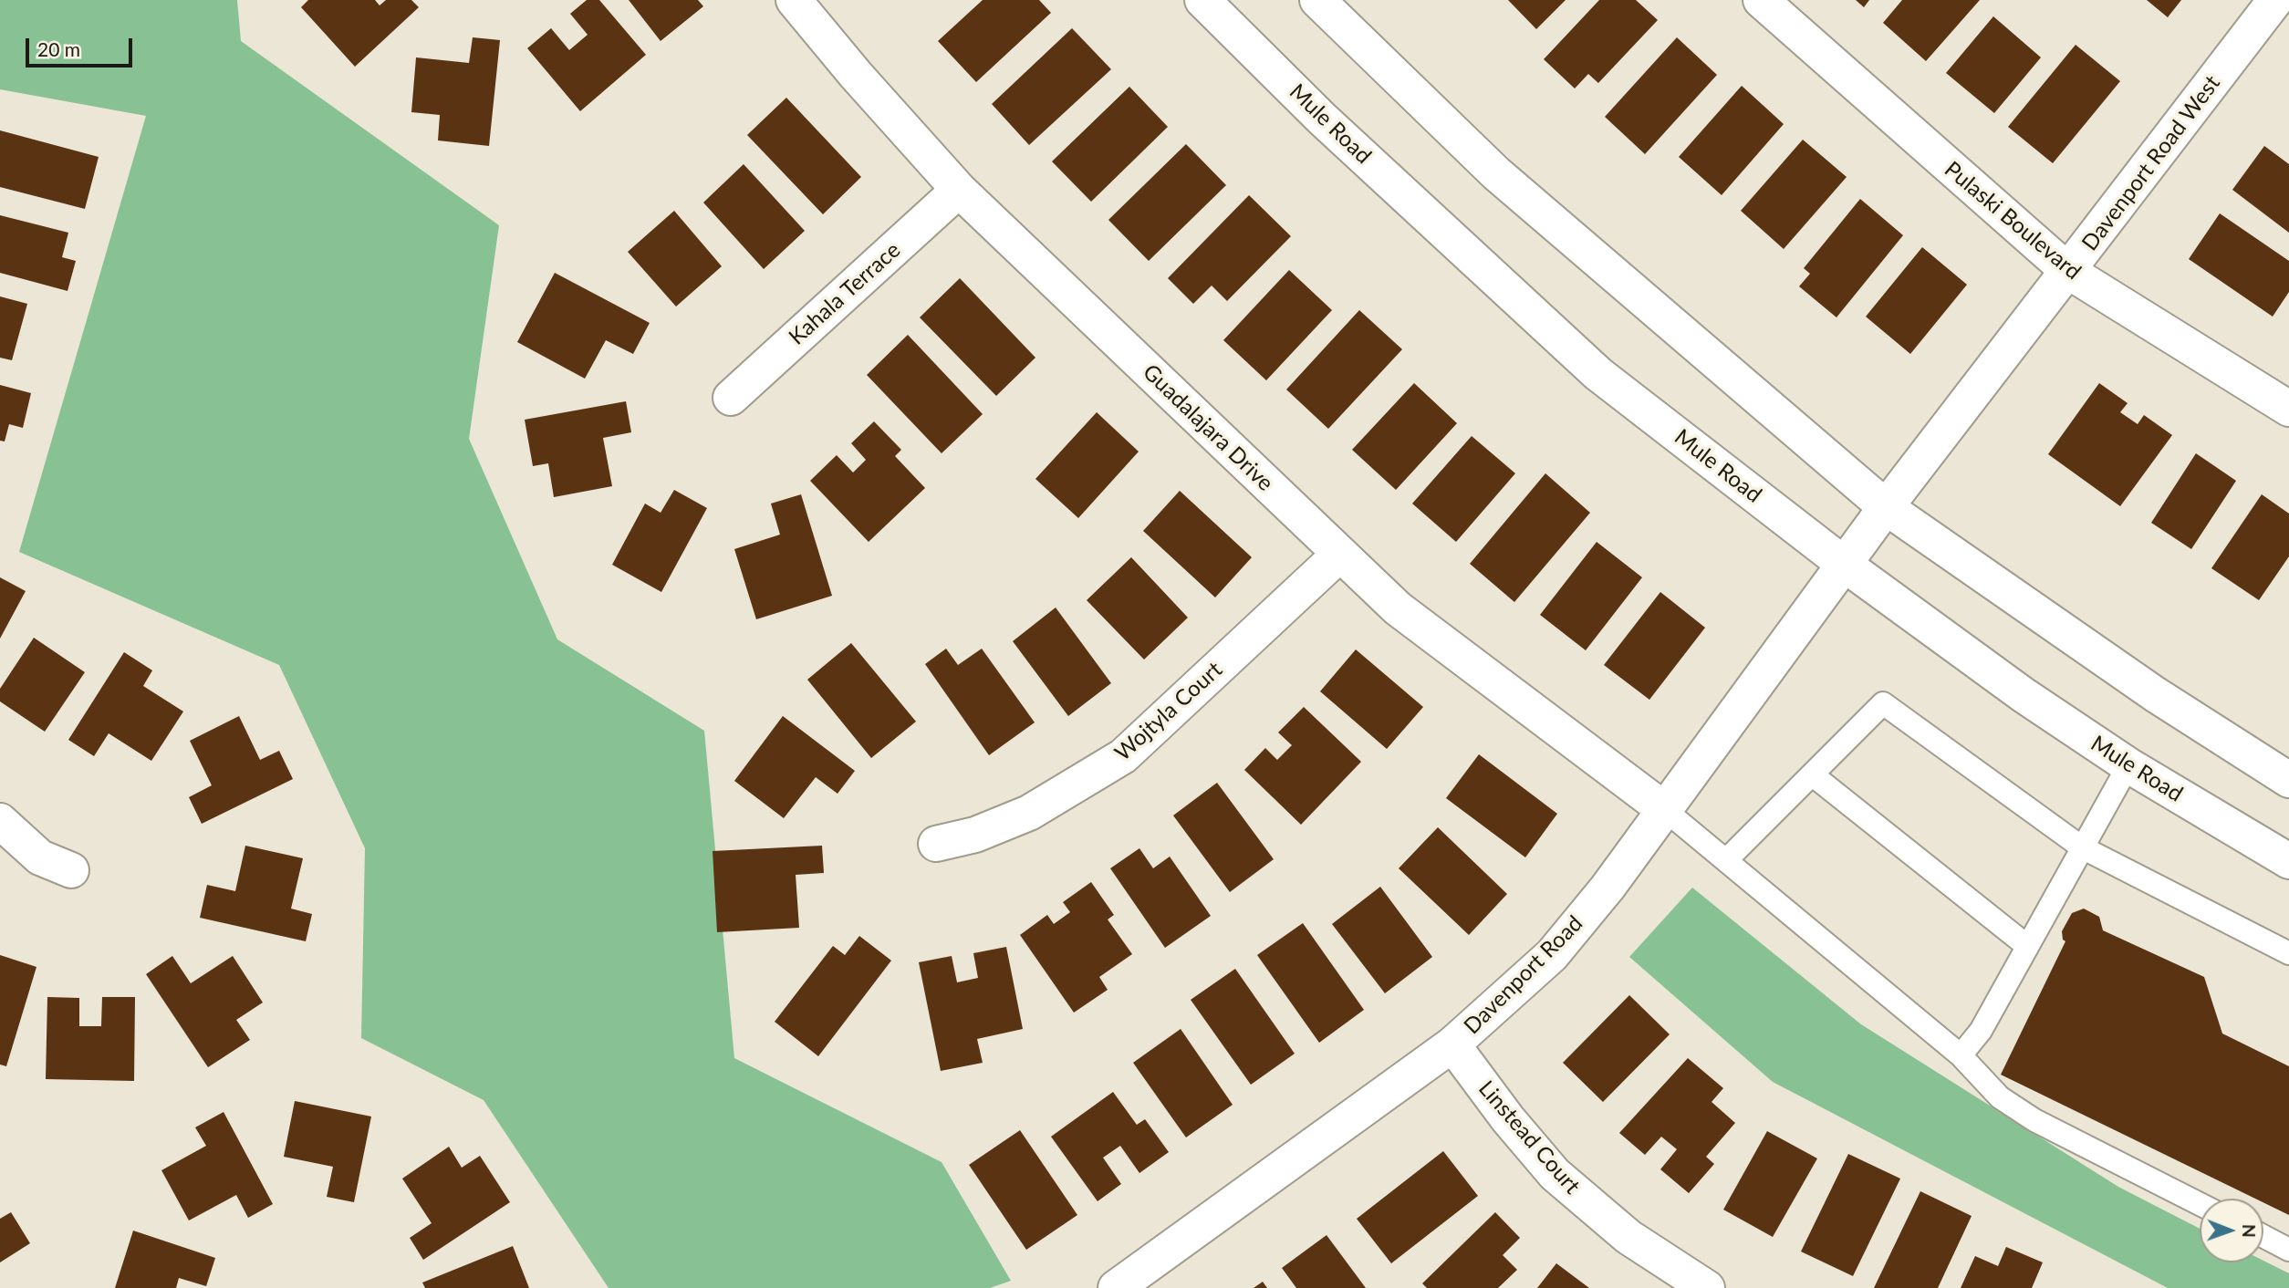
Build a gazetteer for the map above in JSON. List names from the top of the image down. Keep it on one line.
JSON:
{"streets":{"street":["Mule Road","Davenport Road West","Pulaski Boulevard","Kahala Terrace","Guadalajara Drive","Wojtyla Court","Davenport Road","Linstead Court"]},"crossings":[["Mule Road","Davenport Road"],["Davenport Road West","Pulaski Boulevard"],["Davenport Road West","Davenport Road"],["Kahala Terrace","Guadalajara Drive"],["Guadalajara Drive","Wojtyla Court"],["Guadalajara Drive","Davenport Road"],["Davenport Road","Linstead Court"]],"scale_bar":"20 m","north":"right"}
